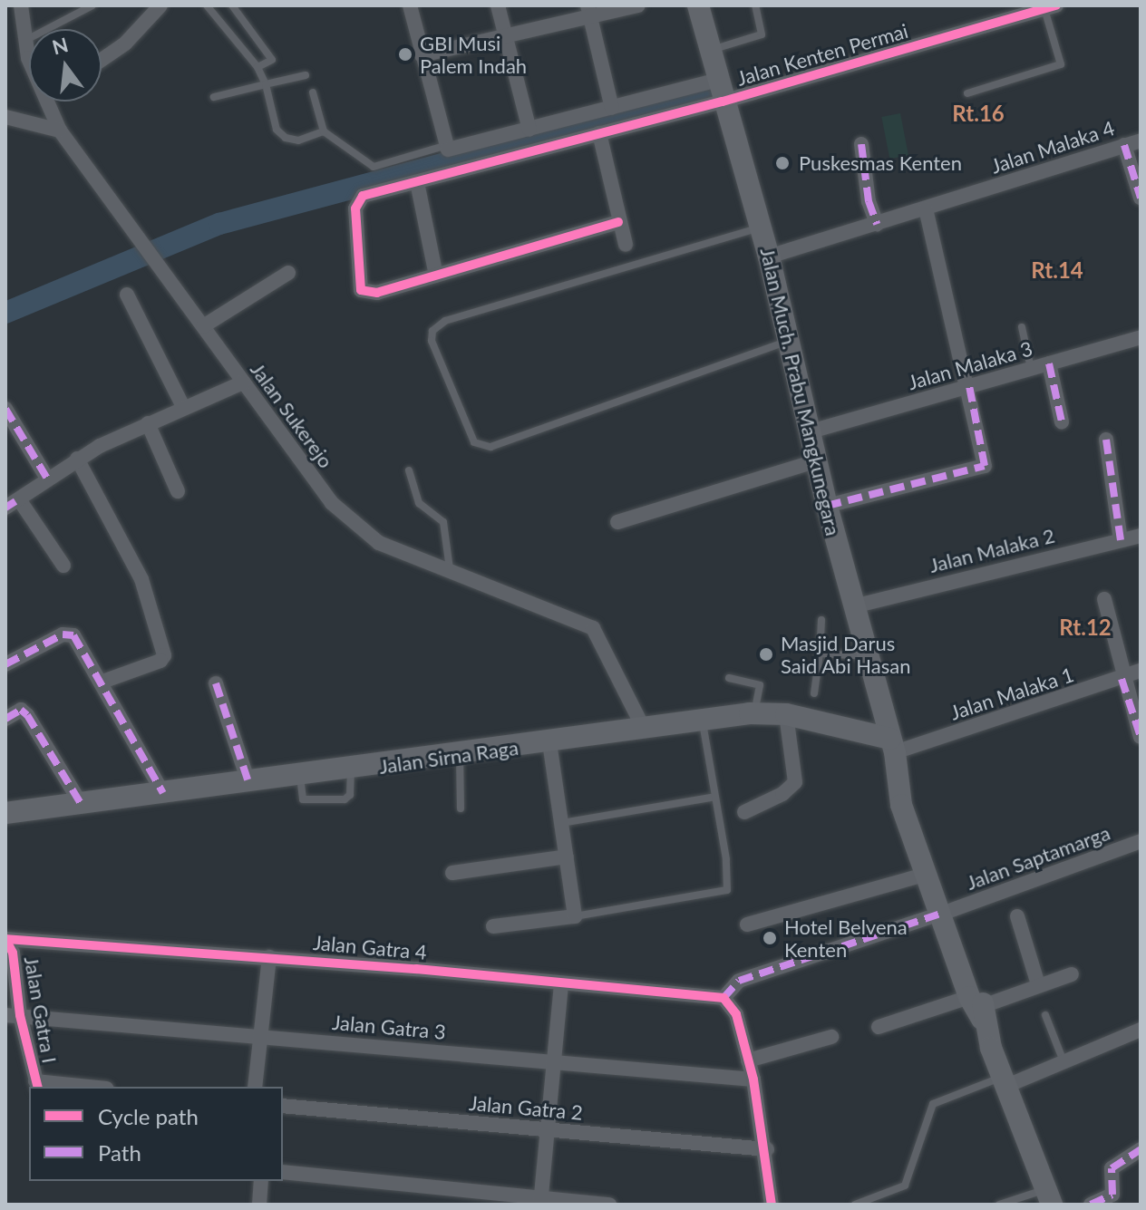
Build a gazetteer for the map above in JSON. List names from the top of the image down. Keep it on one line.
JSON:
{"streets":{"main road":["Jalan Much. Prabu Mangkunegara","Jalan Sirna Raga"],"street":["Jalan Kenten Permai","Jalan Malaka 4","Jalan Malaka 3","Jalan Sukerejo","Jalan Malaka 2","Jalan Malaka 1","Jalan Saptamarga","Jalan Gatra 4","Jalan Gatra I","Jalan Gatra 3","Jalan Gatra 2"]},"crossings":[["Jalan Kenten Permai","Jalan Much. Prabu Mangkunegara"],["Jalan Malaka 4","Jalan Much. Prabu Mangkunegara"],["Jalan Malaka 3","Jalan Much. Prabu Mangkunegara"],["Jalan Much. Prabu Mangkunegara","Jalan Malaka 2"],["Jalan Much. Prabu Mangkunegara","Jalan Malaka 1"],["Jalan Much. Prabu Mangkunegara","Jalan Sirna Raga"],["Jalan Much. Prabu Mangkunegara","Jalan Saptamarga"],["Jalan Sukerejo","Jalan Sirna Raga"],["Jalan Malaka 1","Jalan Sirna Raga"],["Jalan Gatra 4","Jalan Gatra I"],["Jalan Gatra I","Jalan Gatra 3"]],"districts":["Rt.16","Rt.14","Rt.12"],"places":["GBI Musi Palem Indah","Puskesmas Kenten","Masjid Darus Said Abi Hasan","Hotel Belvena Kenten"],"legend":["Cycle path","Path"],"north":"top"}
